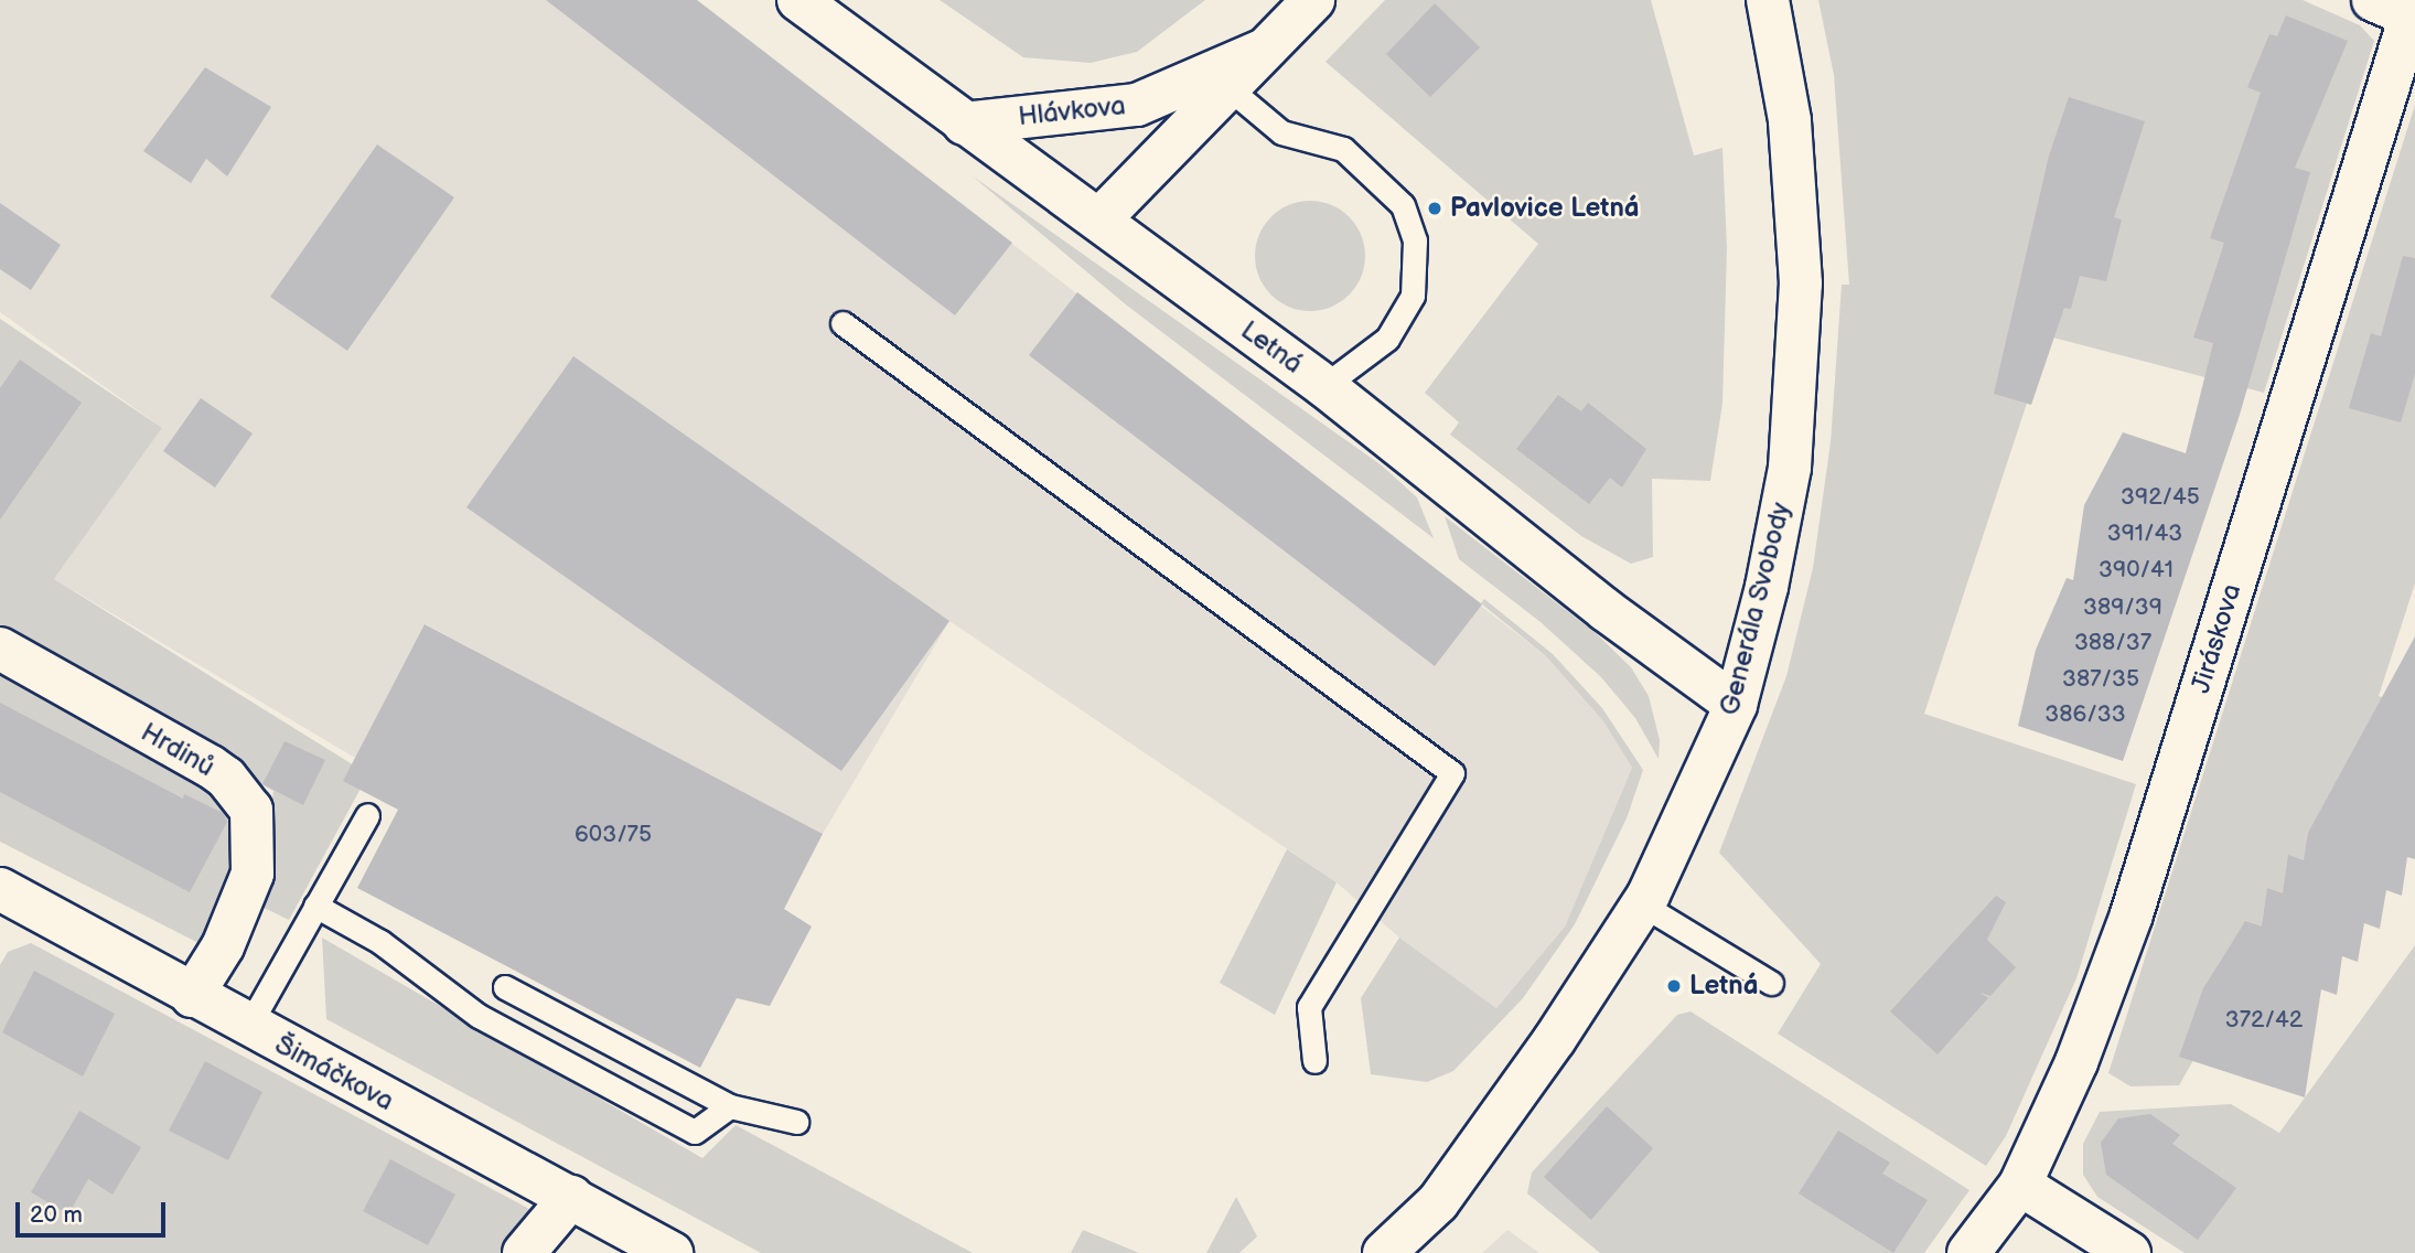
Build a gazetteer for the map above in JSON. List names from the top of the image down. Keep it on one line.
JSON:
{"streets":{"street":["Hlávkova","Letná","Generála Svobody","Jiráskova","Hrdinů","Šimáčkova"]},"crossings":[["Hlávkova","Letná"],["Letná","Generála Svobody"],["Hrdinů","Šimáčkova"]],"places":["Pavlovice Letná","Letná"],"house_numbers":["392/45","391/43","390/41","389/39","388/37","387/35","386/33","603/75","372/42"],"scale_bar":"20 m"}
